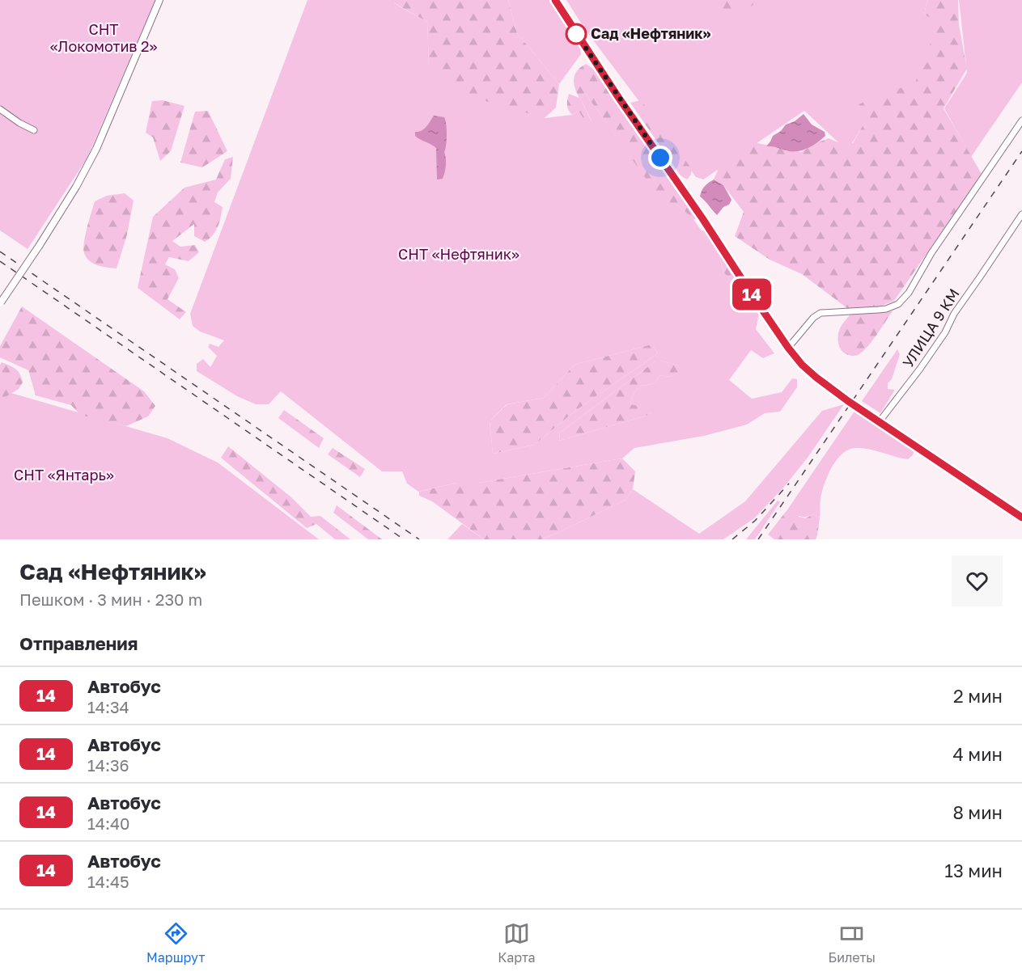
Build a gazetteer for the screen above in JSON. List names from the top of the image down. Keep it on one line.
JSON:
{"streets":{"street":["УЛИЦА 9 КМ"]},"parks":["СНТ «Локомотив 2»","СНТ «Нефтяник»","СНТ «Янтарь»"],"places":["Сад «Нефтяник»"],"lines":["bus line 14"],"page":{"on_map":"14","heading":[["Сад «Нефтяник»","Пешком · 3 мин · 230 m"],"Отправления"],"list":[{"mark":"14","name":"Автобус","note":"14:34","value":"2 мин"},{"mark":"14","name":"Автобус","note":"14:36","value":"4 мин"},{"mark":"14","name":"Автобус","note":"14:40","value":"8 мин"},{"mark":"14","name":"Автобус","note":"14:45","value":"13 мин"}],"tabs":["Маршрут","Карта","Билеты"]}}
